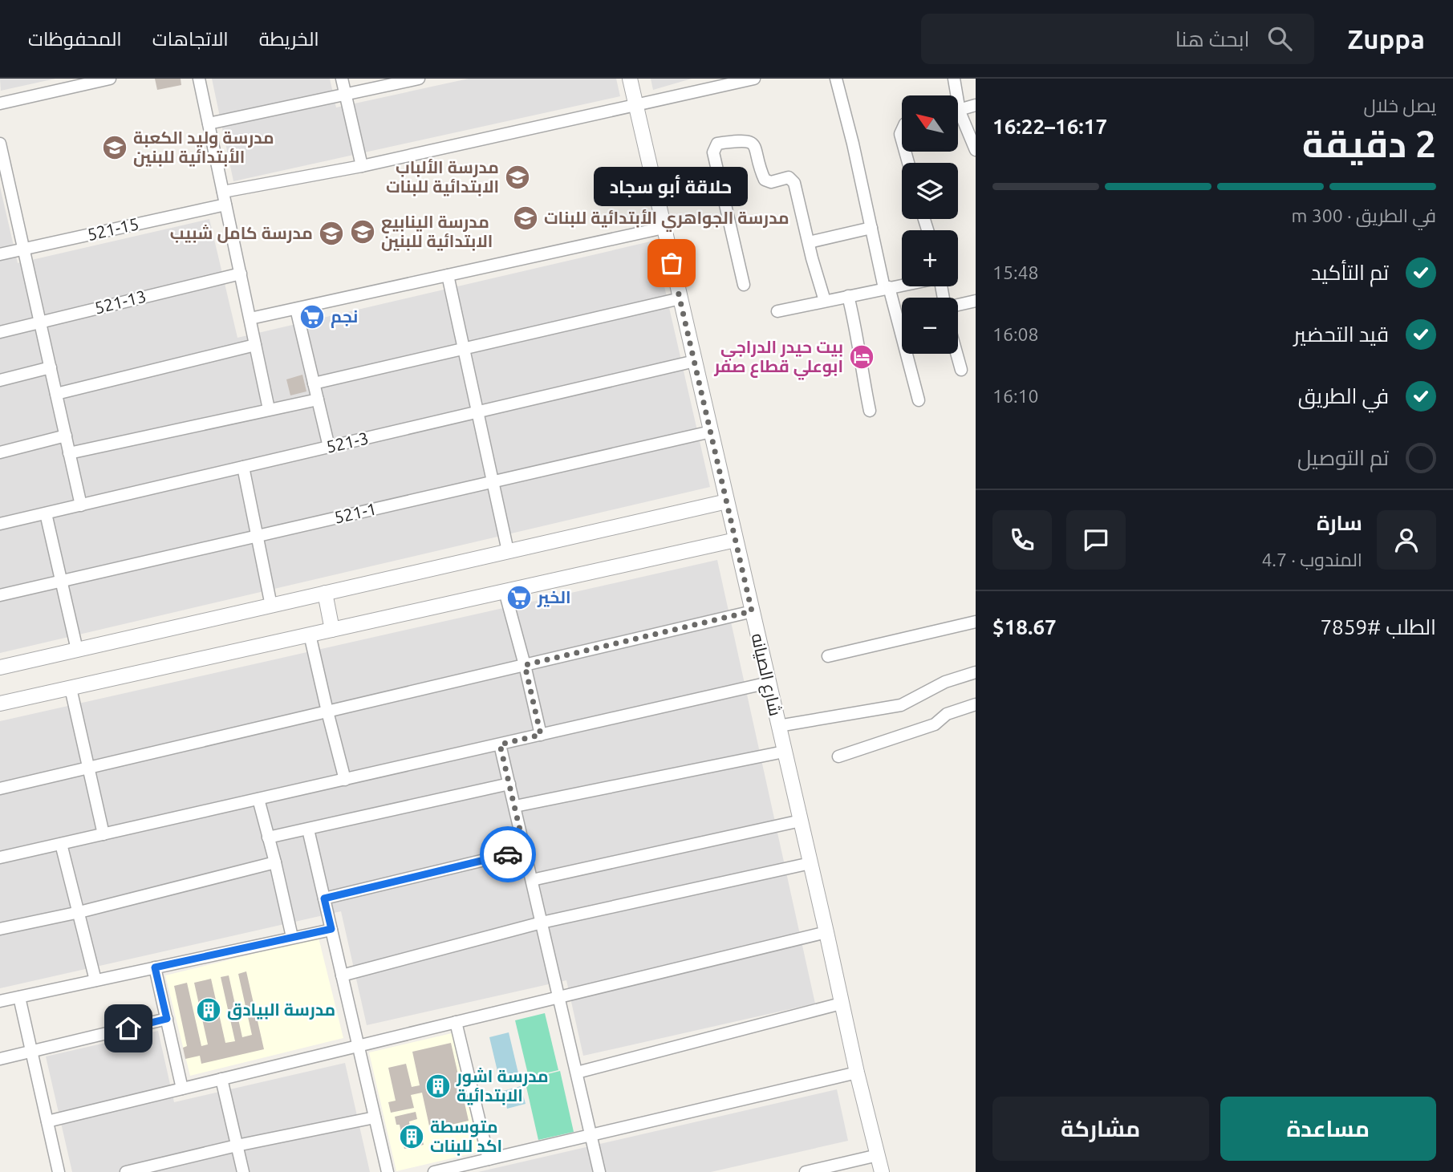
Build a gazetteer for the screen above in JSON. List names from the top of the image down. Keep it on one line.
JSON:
{"streets":{"street":["521-15","521-13","521-3","521-1","شارع الصيانه"]},"crossings":[["521-3","شارع الصيانه"],["521-1","شارع الصيانه"]],"places":{"school or university":["مدرسة وليد الكعبة الأبتدائية للبنين","مدرسة الألباب الابتدائية للبنات","مدرسة الجواهري الأبتدائية للبنات","مدرسة الينابيع الابتدائية للبنين","مدرسة كامل شبيب"],"other":["حلاقة أبو سجاد"],"supermarket":["نجم","الخير"],"hotel":["بيت حيدر الدراجي ابوعلي قطاع صفر"],"building":["مدرسة البيادق","مدرسة اشور الابتدائية","متوسطة اكد للبنات"]},"north":"top left","page":{"header":"Zuppa","search":"ابحث هنا","nav":["الخريطة","الاتجاهات","المحفوظات"],"heading":["2 دقيقة","يصل خلال","16:17–16:22"],"panel":["سارة","المندوب · 4.7","الطلب #7859","$18.67"],"map_buttons":["+","−"],"bubble":"حلاقة أبو سجاد","bar":"في الطريق · 300 m","list":[["تم التأكيد","15:48"],["قيد التحضير","16:08"],["في الطريق","16:10"],"تم التوصيل"],"buttons":["مساعدة","مشاركة"]}}
